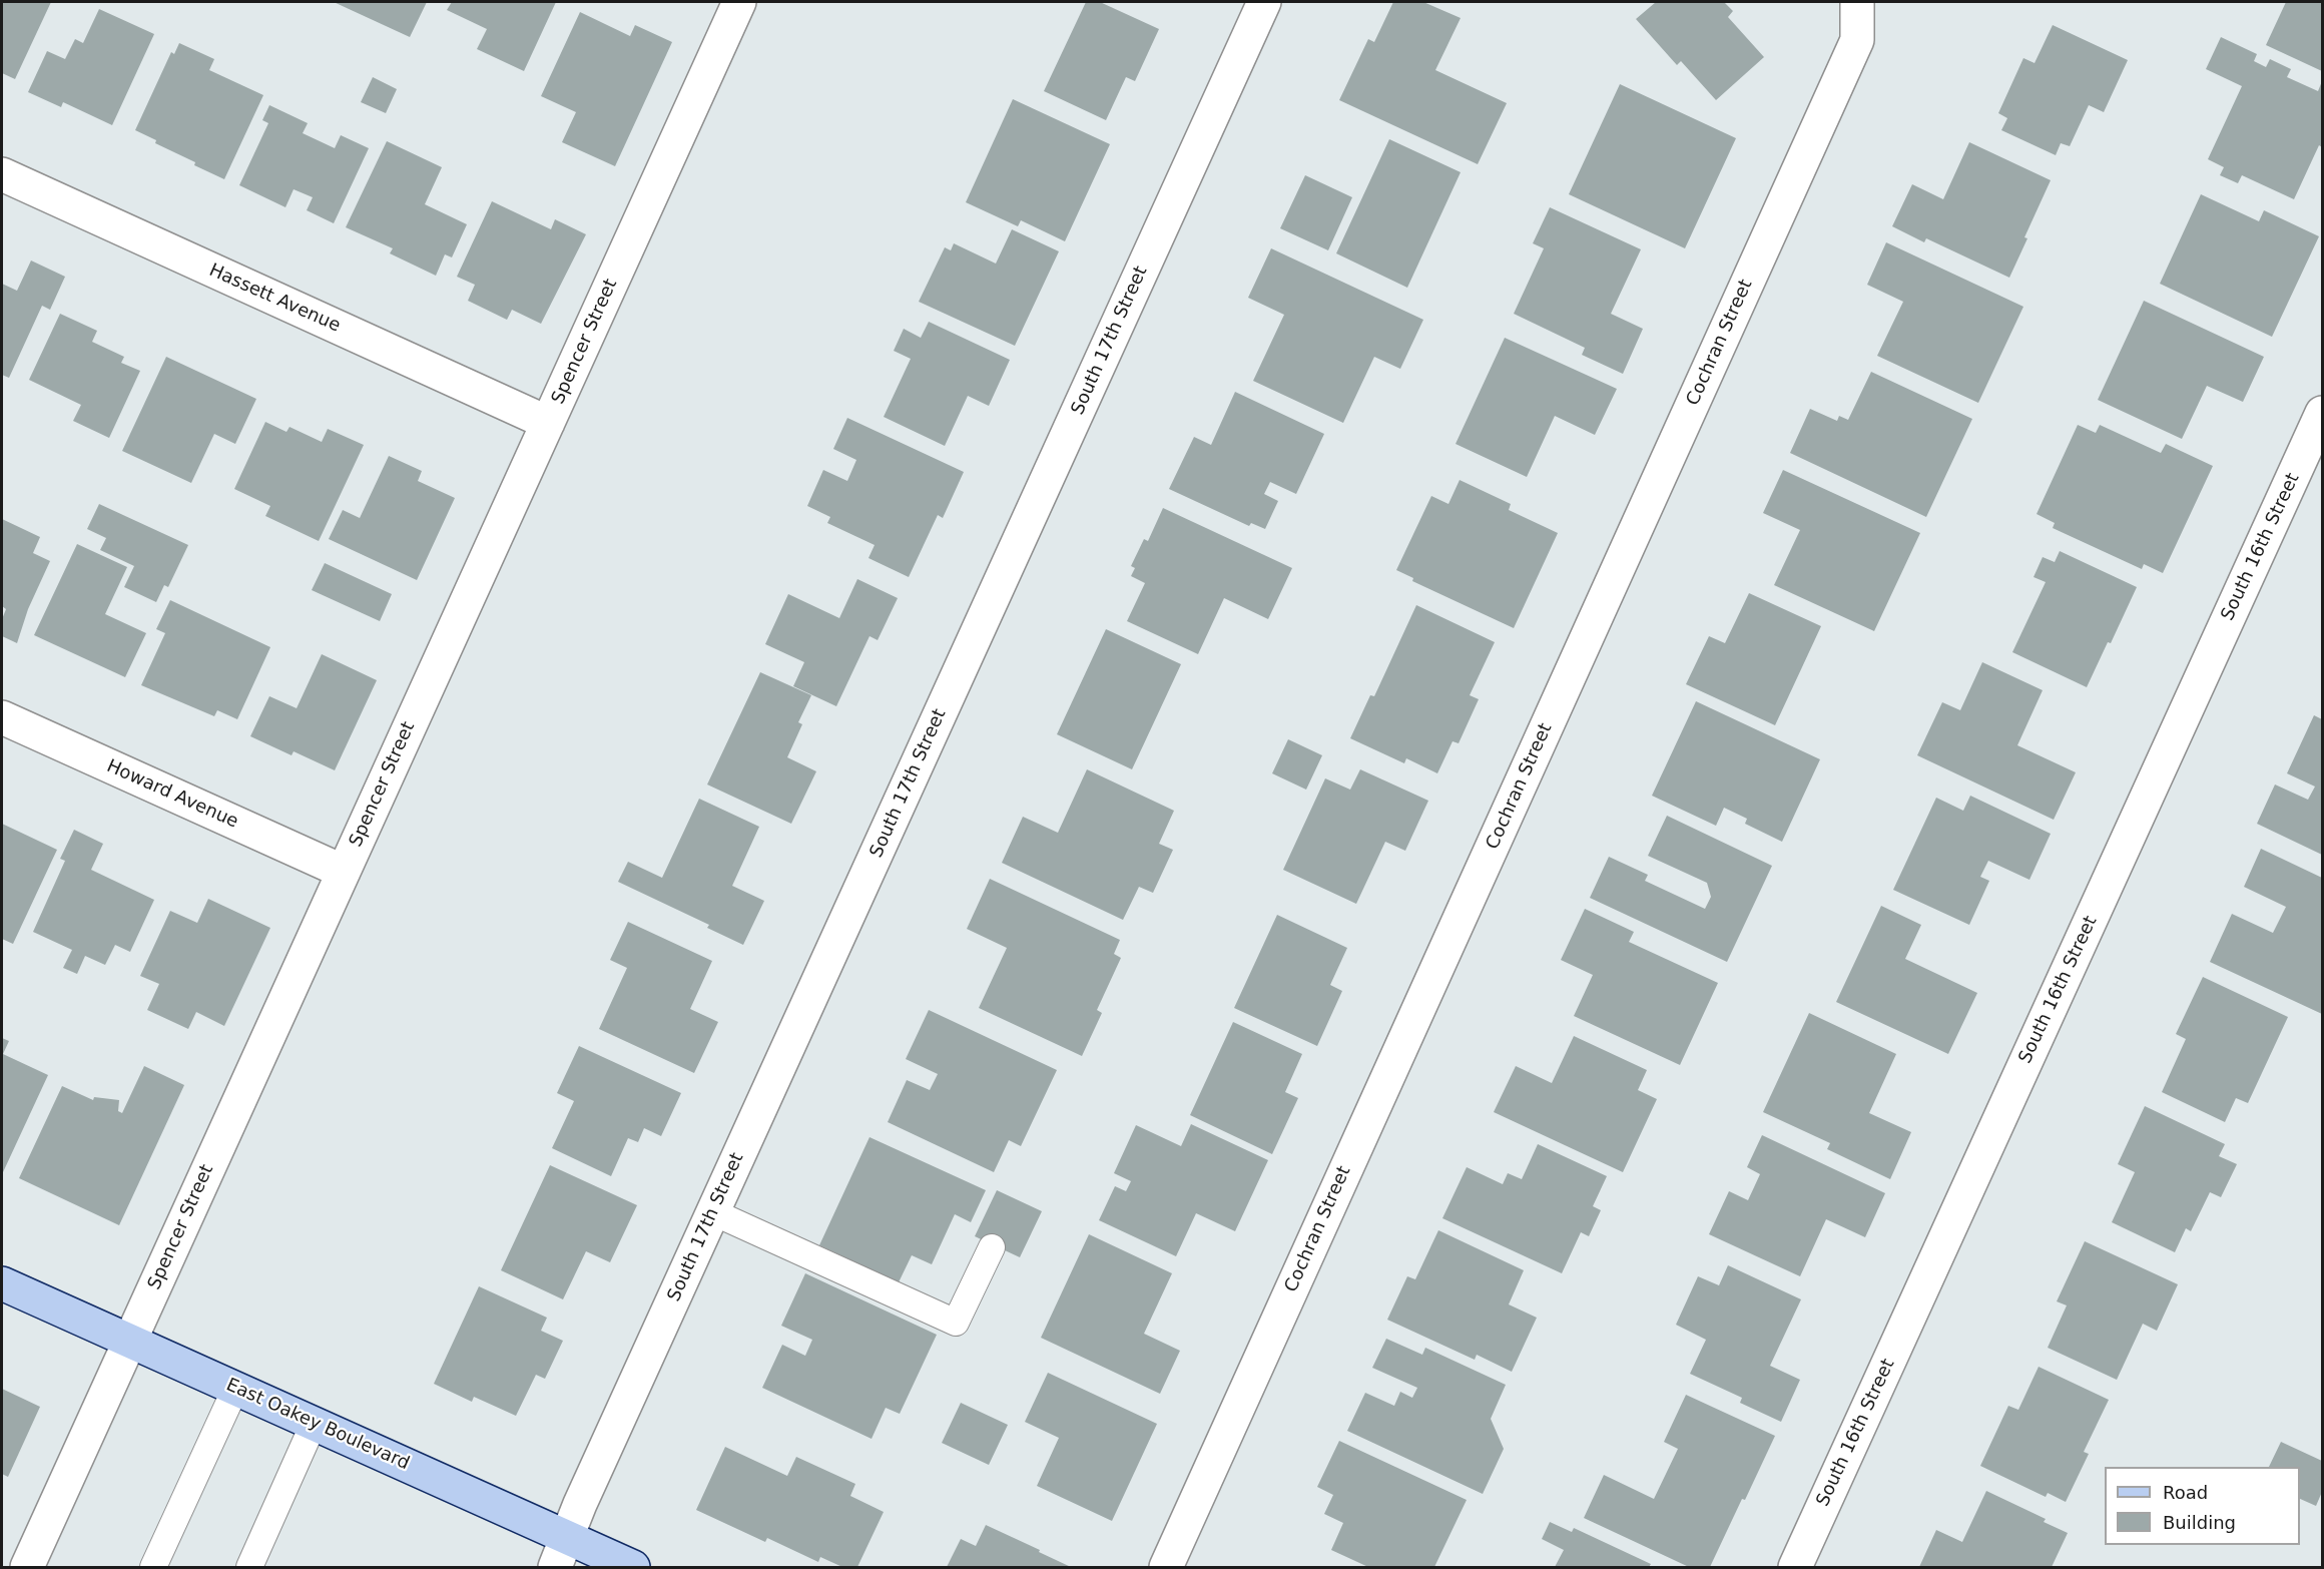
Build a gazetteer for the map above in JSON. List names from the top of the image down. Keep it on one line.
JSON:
{"streets":{"street":["Hassett Avenue","South 17th Street","Spencer Street","Cochran Street","South 16th Street","Howard Avenue","East Oakey Boulevard"]},"crossings":[["Hassett Avenue","Spencer Street"],["South 17th Street","East Oakey Boulevard"],["Spencer Street","Howard Avenue"],["Spencer Street","East Oakey Boulevard"]],"legend":["Road","Building"]}
